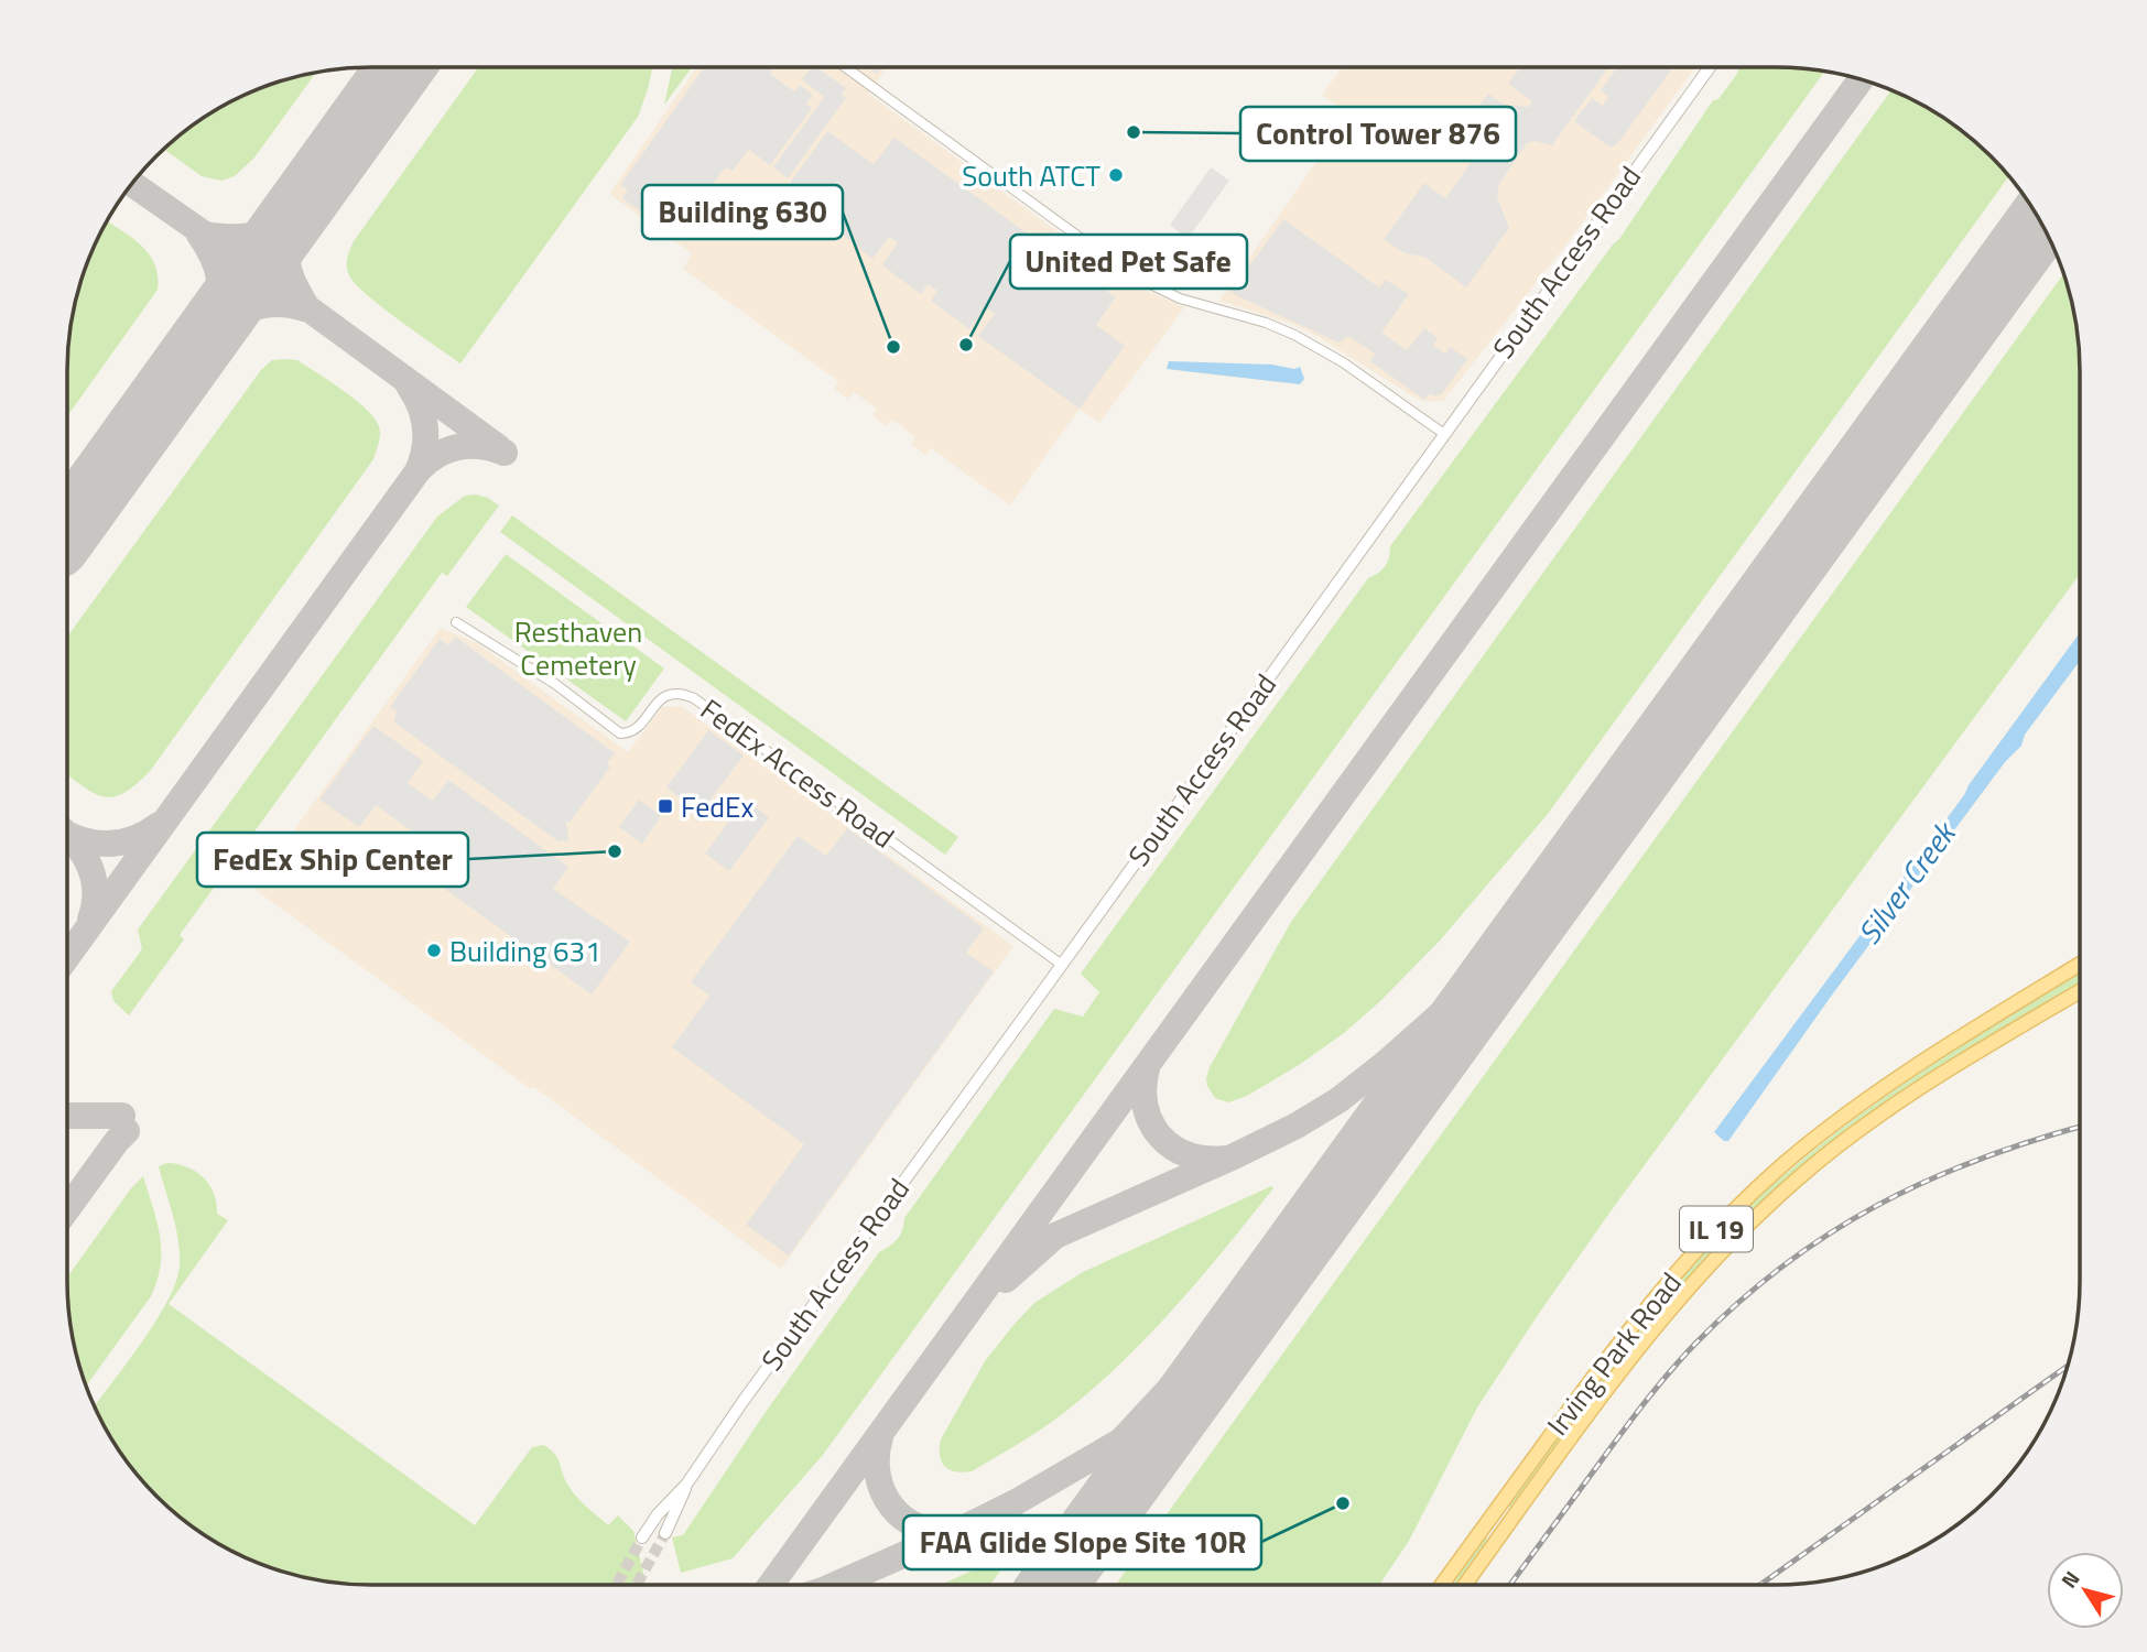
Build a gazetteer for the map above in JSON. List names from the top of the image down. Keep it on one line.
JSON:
{"streets":{"main road":["IL 19","Irving Park Road"],"street":["South Access Road","FedEx Access Road"]},"crossings":[["South Access Road","FedEx Access Road"]],"water":["Silver Creek"],"parks":["Resthaven Cemetery"],"places":{"other":["Control Tower 876","South ATCT","United Pet Safe","Building 630","FedEx Ship Center","Building 631","FAA Glide Slope Site 10R"],"transit":["FedEx"]},"north":"top left"}
